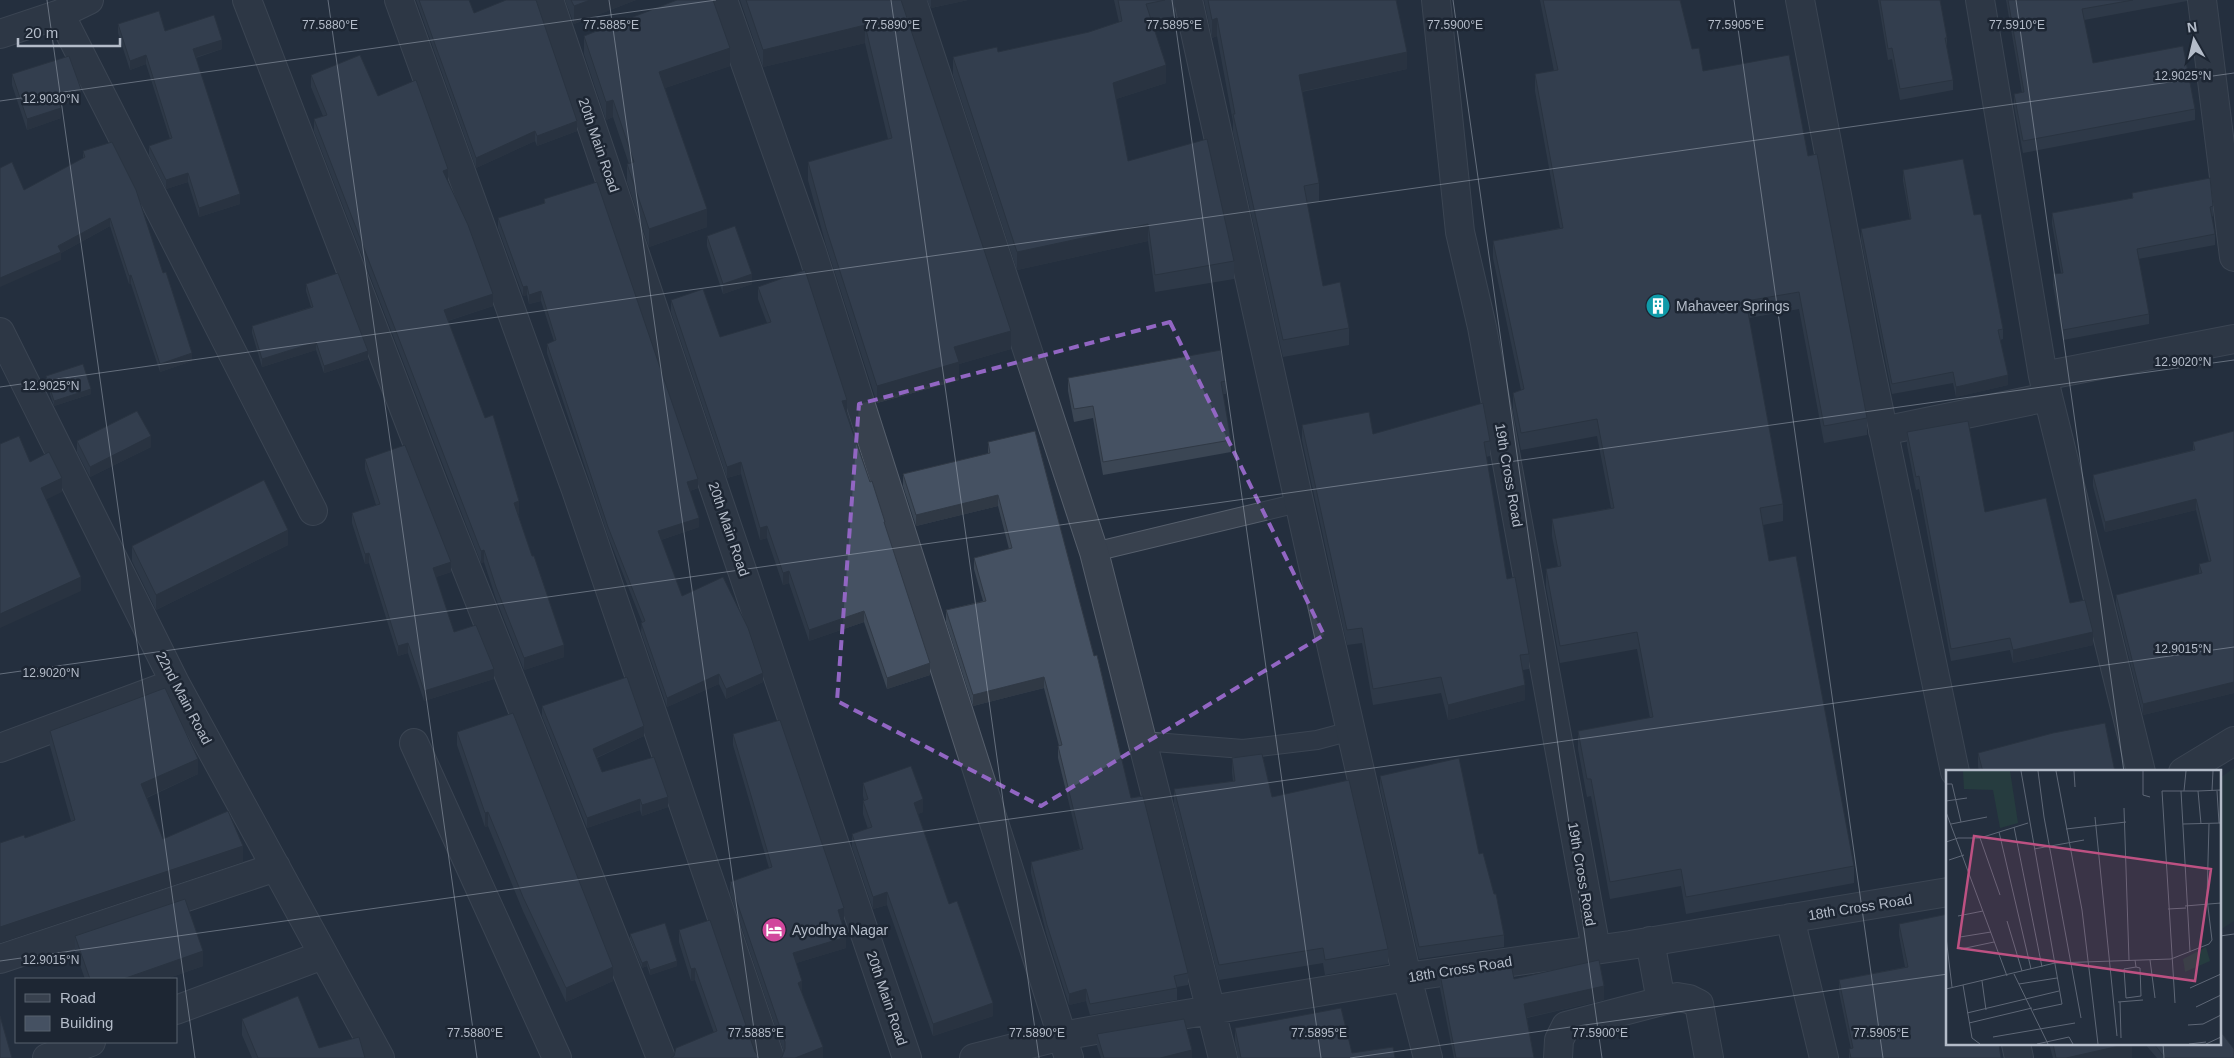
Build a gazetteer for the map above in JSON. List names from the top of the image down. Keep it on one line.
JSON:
{"streets":{"street":["20th Main Road","19th Cross Road","22nd Main Road","18th Cross Road"]},"crossings":[["19th Cross Road","18th Cross Road"]],"places":{"building":["Mahaveer Springs"],"hotel":["Ayodhya Nagar"]},"legend":["Road","Building"],"scale_bar":"20 m","north":"top","coordinates":["77.5880°E","77.5885°E","77.5890°E","77.5895°E","77.5900°E","77.5905°E","77.5910°E","12.9025°N","12.9030°N","12.9020°N","12.9015°N"]}
